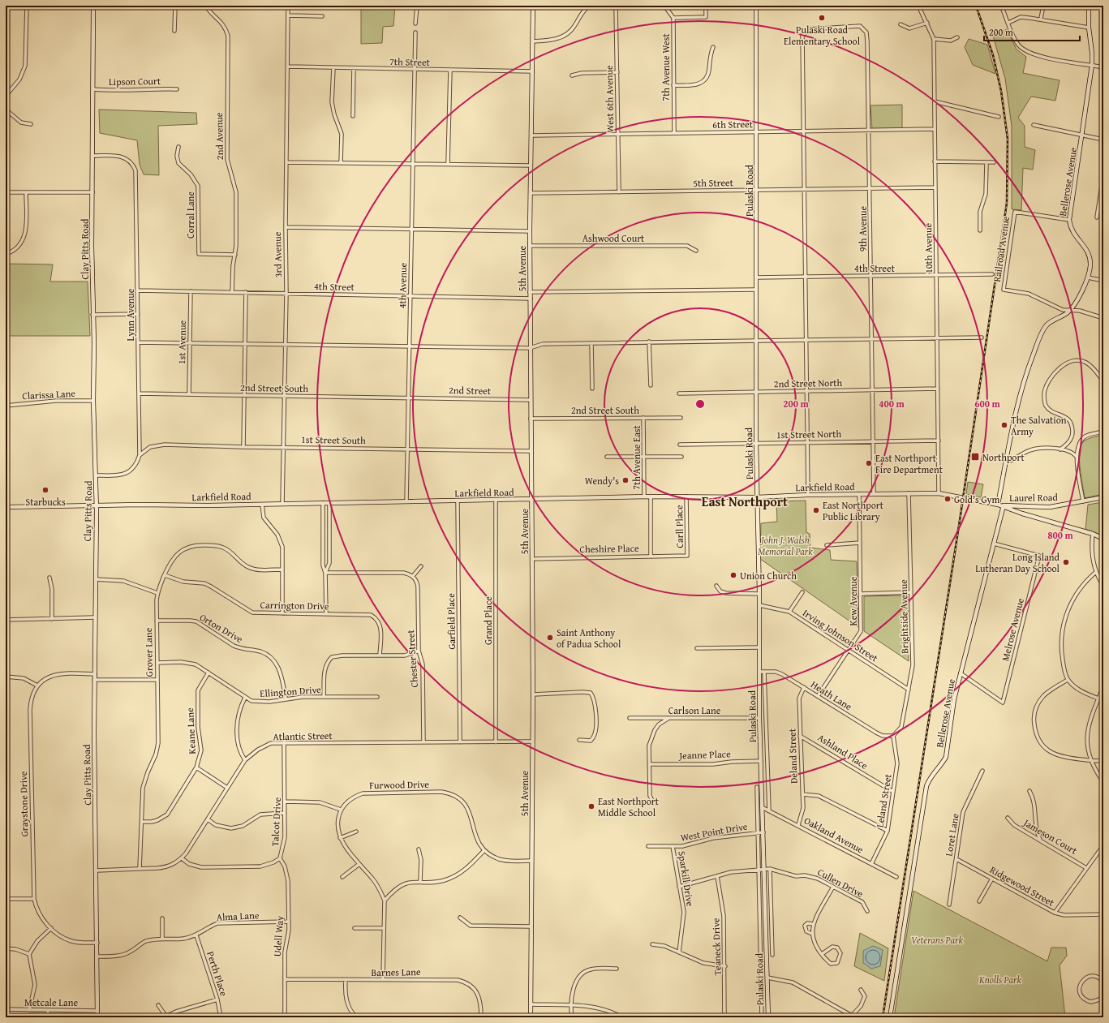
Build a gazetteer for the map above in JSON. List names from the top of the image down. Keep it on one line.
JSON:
{"streets":{"street":["7th Street","7th Avenue West","Lipson Court","West 6th Avenue","6th Street","2nd Avenue","Bellerose Avenue","5th Street","Pulaski Road","Corral Lane","9th Avenue","Ashwood Court","10th Avenue","Clay Pitts Road","Railroad Avenue","3rd Avenue","4th Street","5th Avenue","4th Avenue","Lynn Avenue","1st Avenue","2nd Street North","2nd Street South","2nd Street","Clarissa Lane","1st Street North","1st Street South","7th Avenue East","Larkfield Road","Laurel Road","Carll Place","Cheshire Place","Kew Avenue","Carrington Drive","Brightside Avenue","Grand Place","Garfield Place","Orton Drive","Melrose Avenue","Irving Johnson Street","Grover Lane","Chester Street","Ellington Drive","Heath Lane","Carlson Lane","Keane Lane","Atlantic Street","Ashland Place","Jeanne Place","Deland Street","Furwood Drive","Leland Street","Graystone Drive","Talcot Drive","West Point Drive","Oakland Avenue","Loret Lane","Jameson Court","Sparkill Drive","Cullen Drive","Ridgewood Street","Alma Lane","Udell Way","Teaneck Drive","Barnes Lane","Perth Place","Metcale Lane"]},"crossings":[["7th Street","3rd Avenue"],["7th Street","5th Avenue"],["7th Street","4th Avenue"],["7th Avenue West","6th Street"],["Lipson Court","Clay Pitts Road"],["West 6th Avenue","6th Street"],["West 6th Avenue","5th Street"],["6th Street","Pulaski Road"],["6th Street","9th Avenue"],["6th Street","10th Avenue"],["6th Street","5th Avenue"],["2nd Avenue","Corral Lane"],["2nd Avenue","4th Street"],["Bellerose Avenue","Railroad Avenue"],["Bellerose Avenue","Larkfield Road"],["Bellerose Avenue","Laurel Road"],["Bellerose Avenue","Melrose Avenue"],["5th Street","Pulaski Road"],["5th Street","9th Avenue"],["5th Street","10th Avenue"],["5th Street","5th Avenue"],["Pulaski Road","4th Street"],["Pulaski Road","2nd Street North"],["Pulaski Road","1st Street North"],["Pulaski Road","Larkfield Road"],["Pulaski Road","Irving Johnson Street"],["Pulaski Road","Heath Lane"],["Pulaski Road","Carlson Lane"],["Pulaski Road","Jeanne Place"],["Pulaski Road","West Point Drive"],["Pulaski Road","Oakland Avenue"],["Pulaski Road","Cullen Drive"],["9th Avenue","4th Street"],["9th Avenue","2nd Street North"],["9th Avenue","1st Street North"],["9th Avenue","Larkfield Road"],["Ashwood Court","5th Avenue"],["10th Avenue","4th Street"],["10th Avenue","2nd Street North"],["10th Avenue","1st Street North"],["10th Avenue","Larkfield Road"],["Clay Pitts Road","Lynn Avenue"],["Clay Pitts Road","Clarissa Lane"],["Clay Pitts Road","Larkfield Road"],["Clay Pitts Road","Atlantic Street"],["Clay Pitts Road","Graystone Drive"],["Clay Pitts Road","Alma Lane"],["Clay Pitts Road","Metcale Lane"],["3rd Avenue","4th Street"],["3rd Avenue","2nd Street South"],["3rd Avenue","1st Street South"],["3rd Avenue","Larkfield Road"],["4th Street","5th Avenue"],["4th Street","4th Avenue"],["4th Street","Lynn Avenue"],["4th Street","1st Avenue"],["5th Avenue","2nd Street South"],["5th Avenue","2nd Street"],["5th Avenue","1st Street South"],["5th Avenue","Larkfield Road"],["5th Avenue","Cheshire Place"],["5th Avenue","Atlantic Street"],["4th Avenue","2nd Street South"],["4th Avenue","2nd Street"],["4th Avenue","1st Street South"],["4th Avenue","Larkfield Road"],["Lynn Avenue","2nd Street South"],["Lynn Avenue","1st Street South"],["1st Avenue","2nd Street South"],["2nd Street South","2nd Street"],["2nd Street South","7th Avenue East"],["7th Avenue East","Larkfield Road"],["Larkfield Road","Laurel Road"],["Larkfield Road","Carll Place"],["Larkfield Road","Kew Avenue"],["Larkfield Road","Brightside Avenue"],["Larkfield Road","Grand Place"],["Larkfield Road","Garfield Place"],["Carll Place","Cheshire Place"],["Kew Avenue","Irving Johnson Street"],["Kew Avenue","Heath Lane"],["Carrington Drive","Grover Lane"],["Brightside Avenue","Irving Johnson Street"],["Brightside Avenue","Heath Lane"],["Brightside Avenue","Leland Street"],["Grand Place","Atlantic Street"],["Garfield Place","Atlantic Street"],["Orton Drive","Grover Lane"],["Orton Drive","Ellington Drive"],["Grover Lane","Ellington Drive"],["Grover Lane","Keane Lane"],["Grover Lane","Atlantic Street"],["Chester Street","Atlantic Street"],["Ellington Drive","Keane Lane"],["Heath Lane","Deland Street"],["Heath Lane","Leland Street"],["Atlantic Street","Talcot Drive"],["Ashland Place","Deland Street"],["Ashland Place","Leland Street"],["Deland Street","Oakland Avenue"],["Leland Street","Oakland Avenue"],["Talcot Drive","Udell Way"],["West Point Drive","Sparkill Drive"],["Loret Lane","Ridgewood Street"],["Sparkill Drive","Cullen Drive"],["Cullen Drive","Teaneck Drive"],["Alma Lane","Udell Way"],["Alma Lane","Perth Place"],["Udell Way","Barnes Lane"]],"districts":["East Northport"],"parks":["John J. Walsh Memorial Park","Veterans Park","Knolls Park"],"places":{"other":["Pulaski Road Elementary School","The Salvation Army","East Northport Fire Department","Wendy's","Starbucks","Gold's Gym","East Northport Public Library","Long Island Lutheran Day School","Union Church","Saint Anthony of Padua School","East Northport Middle School"],"transit":["Northport"]},"scale_bar":"200 m","rings":["200 m","400 m","600 m","800 m"]}
